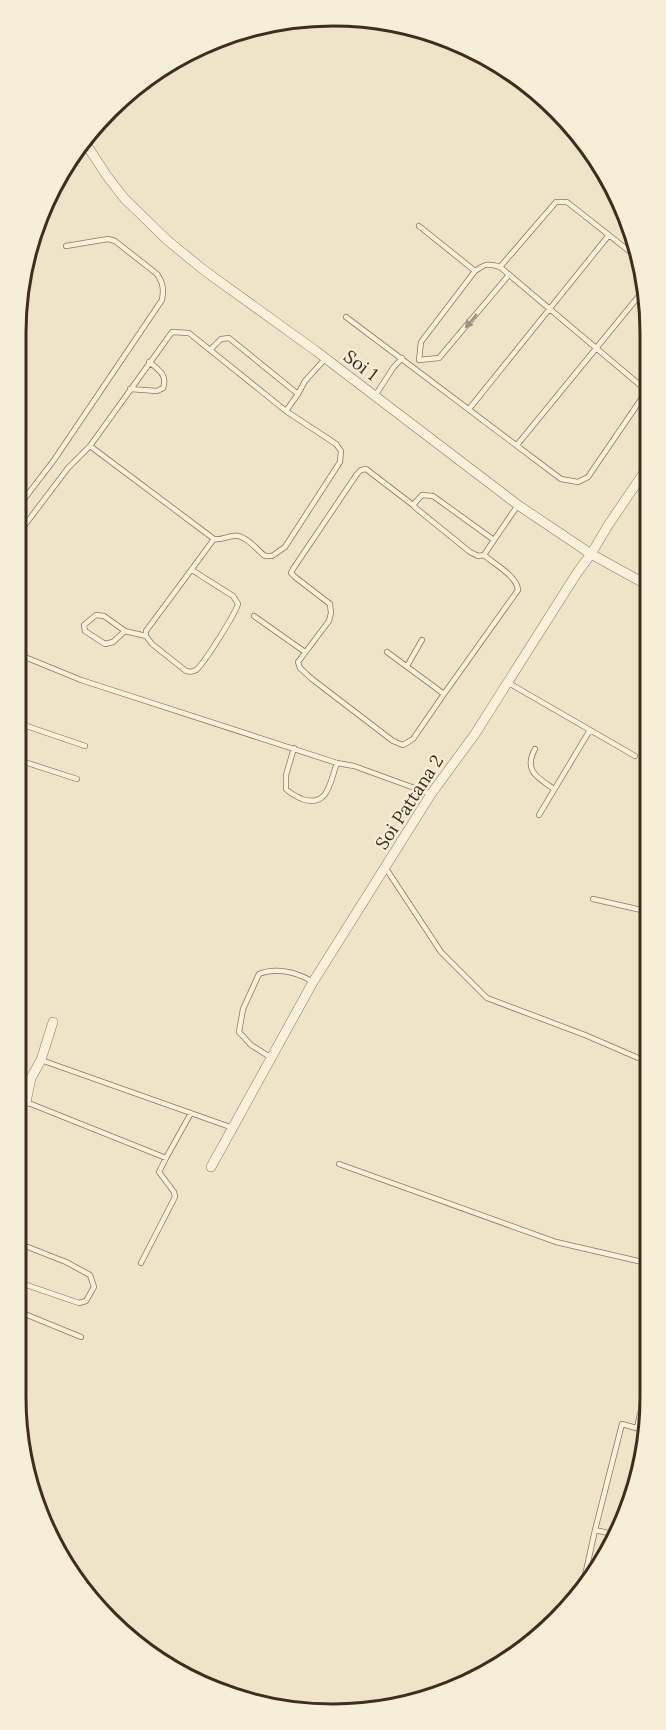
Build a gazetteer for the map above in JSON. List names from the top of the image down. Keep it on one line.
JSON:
{"streets":{"street":["Soi 1","Soi Pattana 2"]},"crossings":[["Soi 1","Soi Pattana 2"]]}
